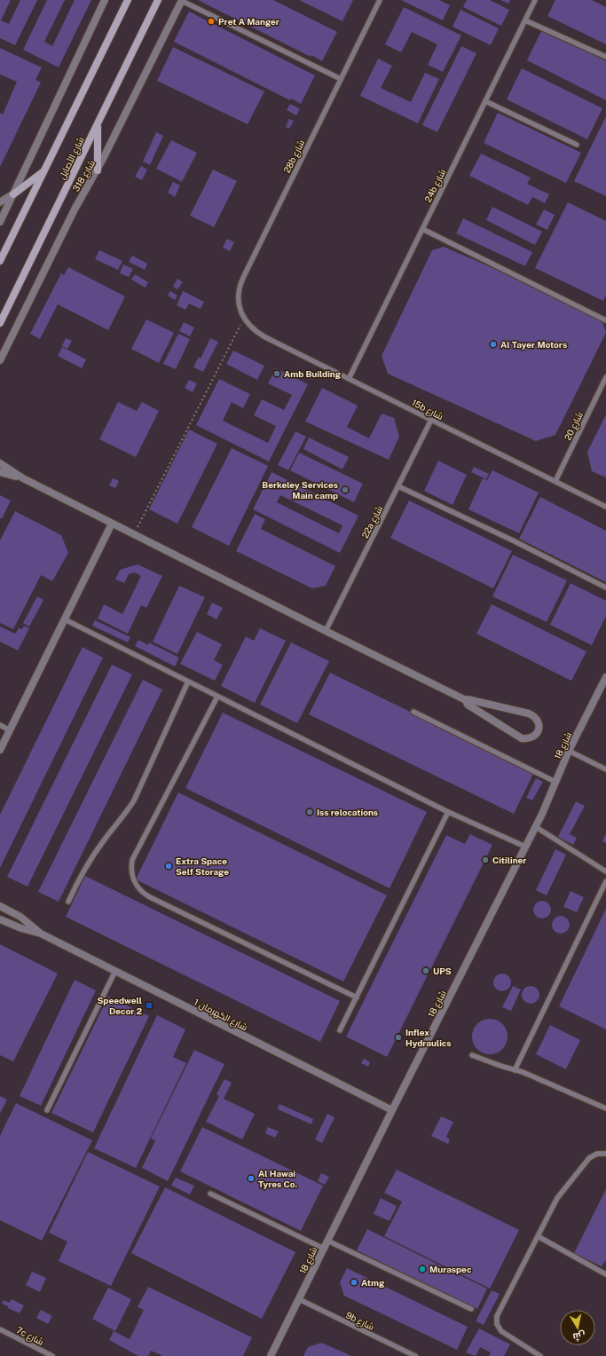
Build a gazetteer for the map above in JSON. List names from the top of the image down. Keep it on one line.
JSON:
{"streets":{"main road":["شارع الأصايل"],"street":["شارع 318","شارع 18","شارع الكهرمان 1"],"lane":["28b شارع","24b شارع","15b شارع","شارع 20","22a شارع","9b شارع","7c شارع"]},"crossings":[["28b شارع","15b شارع"],["24b شارع","15b شارع"],["15b شارع","شارع 20"],["15b شارع","22a شارع"],["شارع 18","شارع الكهرمان 1"],["شارع 18","9b شارع"]],"places":{"other":["Pret A Manger","Al Tayer Motors","Amb Building","Berkeley Services Main camp","Iss relocations","Citiliner","Extra Space Self Storage","UPS","Inflex Hydraulics","Al Hawai Tyres Co.","Muraspec","Atmg"],"transit":["Speedwell Decor 2"]},"north":"bottom"}
